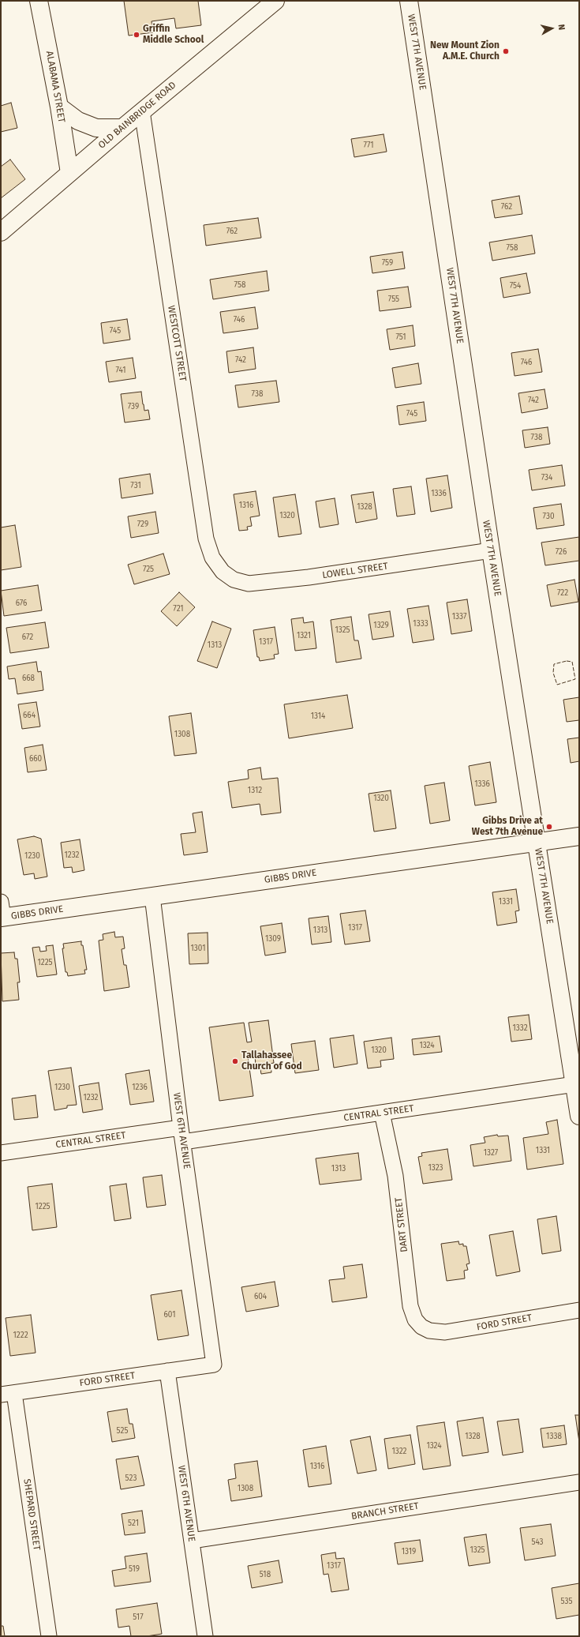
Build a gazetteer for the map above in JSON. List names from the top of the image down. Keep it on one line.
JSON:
{"streets":{"street":["WEST 7TH AVENUE","ALABAMA STREET","OLD BAINBRIDGE ROAD","WESTCOTT STREET","LOWELL STREET","GIBBS DRIVE","CENTRAL STREET","WEST 6TH AVENUE","DART STREET","FORD STREET","BRANCH STREET","SHEPARD STREET"]},"crossings":[["WEST 7TH AVENUE","LOWELL STREET"],["WEST 7TH AVENUE","GIBBS DRIVE"],["WEST 7TH AVENUE","CENTRAL STREET"],["ALABAMA STREET","OLD BAINBRIDGE ROAD"],["OLD BAINBRIDGE ROAD","WESTCOTT STREET"],["WESTCOTT STREET","LOWELL STREET"],["GIBBS DRIVE","WEST 6TH AVENUE"],["CENTRAL STREET","WEST 6TH AVENUE"],["CENTRAL STREET","DART STREET"],["WEST 6TH AVENUE","FORD STREET"],["WEST 6TH AVENUE","BRANCH STREET"],["DART STREET","FORD STREET"],["FORD STREET","SHEPARD STREET"]],"places":["Griffin Middle School","New Mount Zion A.M.E. Church","Gibbs Drive at West 7th Avenue","Tallahassee Church of God"],"house_numbers":["771","762","762","758","759","758","754","755","746","745","751","742","746","741","738","742","739","745","738","734","731","1336","1316","1328","1320","730","729","726","725","722","676","721","1337","1333","1329","1325","1321","672","1317","1313","668","664","1314","1308","660","1336","1312","1320","1232","1230","1331","1317","1313","1309","1301","1225","1332","1324","1320","1230","1236","1232","1331","1327","1323","1313","1225","604","601","1222","525","1328","1338","1324","1322","1316","523","1308","521","543","1325","1319","1317","519","518","535","517"],"north":"right"}
